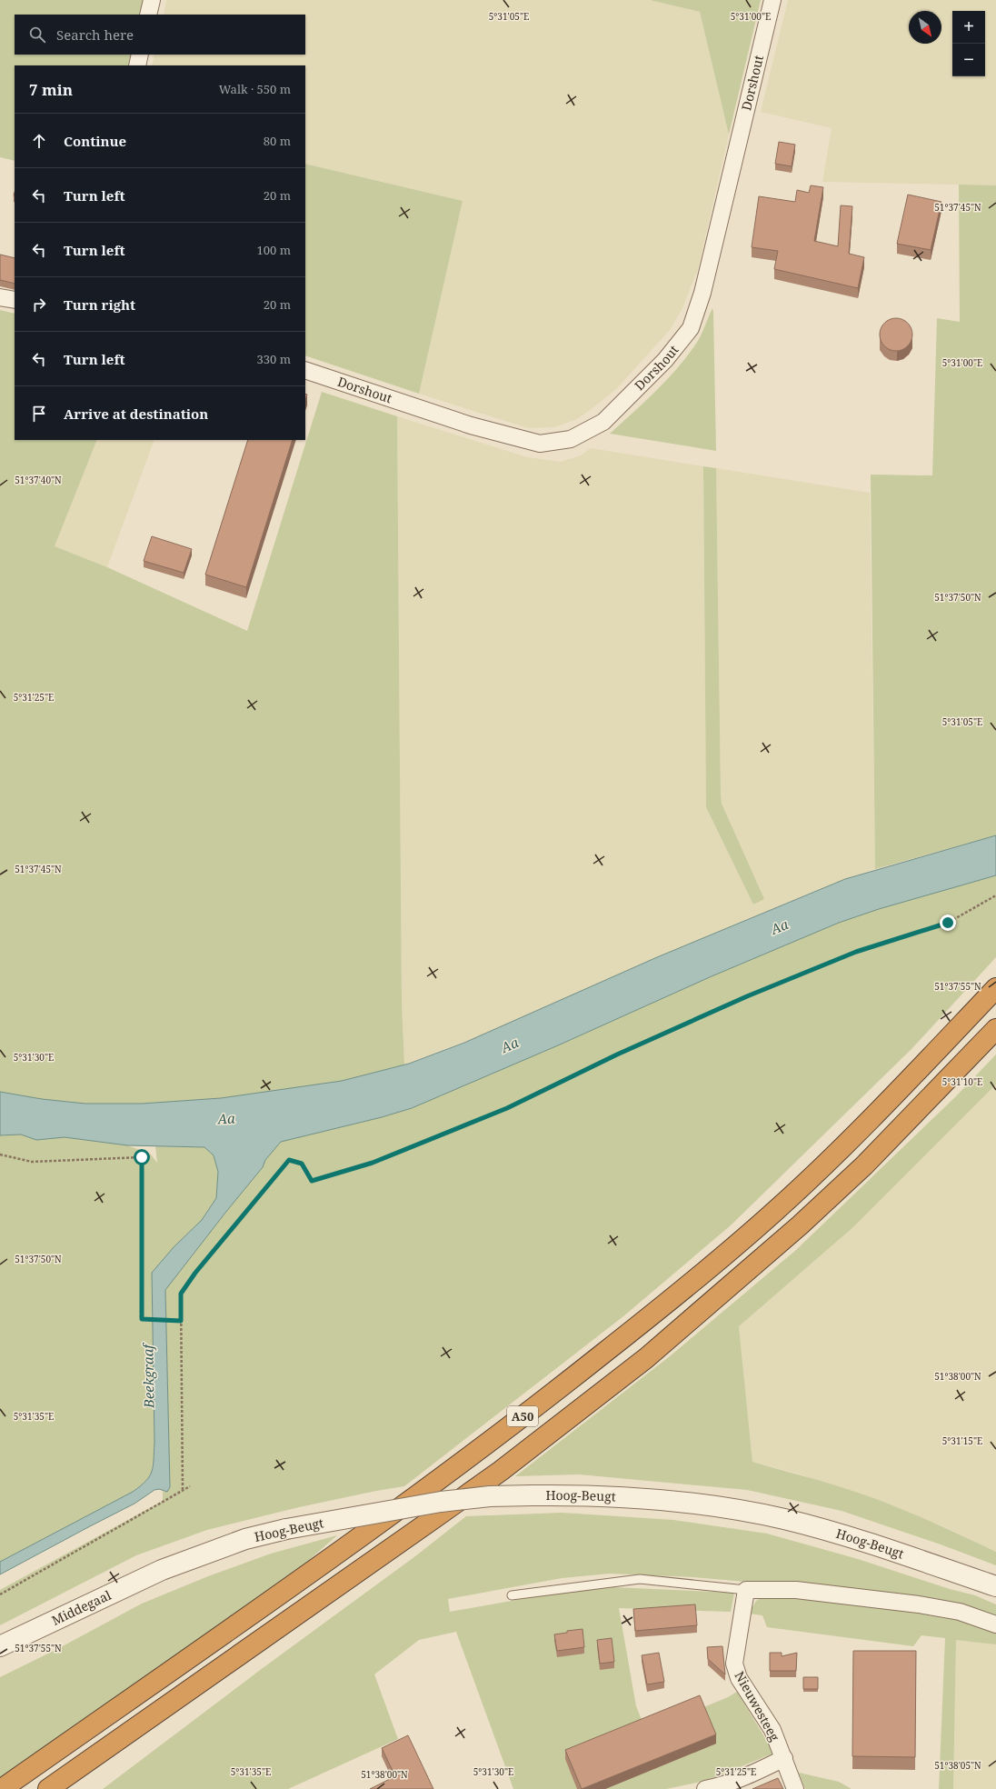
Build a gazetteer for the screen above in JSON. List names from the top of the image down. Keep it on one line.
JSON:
{"streets":{"highway":["A50"],"street":["Dorshout","Hoog-Beugt","Middegaal","Nieuwesteeg"]},"crossings":[["Hoog-Beugt","Middegaal"]],"water":["Aa","Beekgraaf"],"north":"bottom right","page":{"map_buttons":["+","−"],"search":"Search here","heading":["7 min","Walk · 550 m"],"list":[["Continue","80 m"],["Turn left","20 m"],["Turn left","100 m"],["Turn right","20 m"],["Turn left","330 m"],"Arrive at destination"]},"coordinates":["5°31'00\"E","5°31'05\"E","51°37'45\"N","51°37'40\"N","51°37'50\"N","5°31'25\"E","51°37'55\"N","5°31'30\"E","5°31'10\"E","51°38'00\"N","5°31'35\"E","5°31'15\"E","51°38'05\"N"]}
